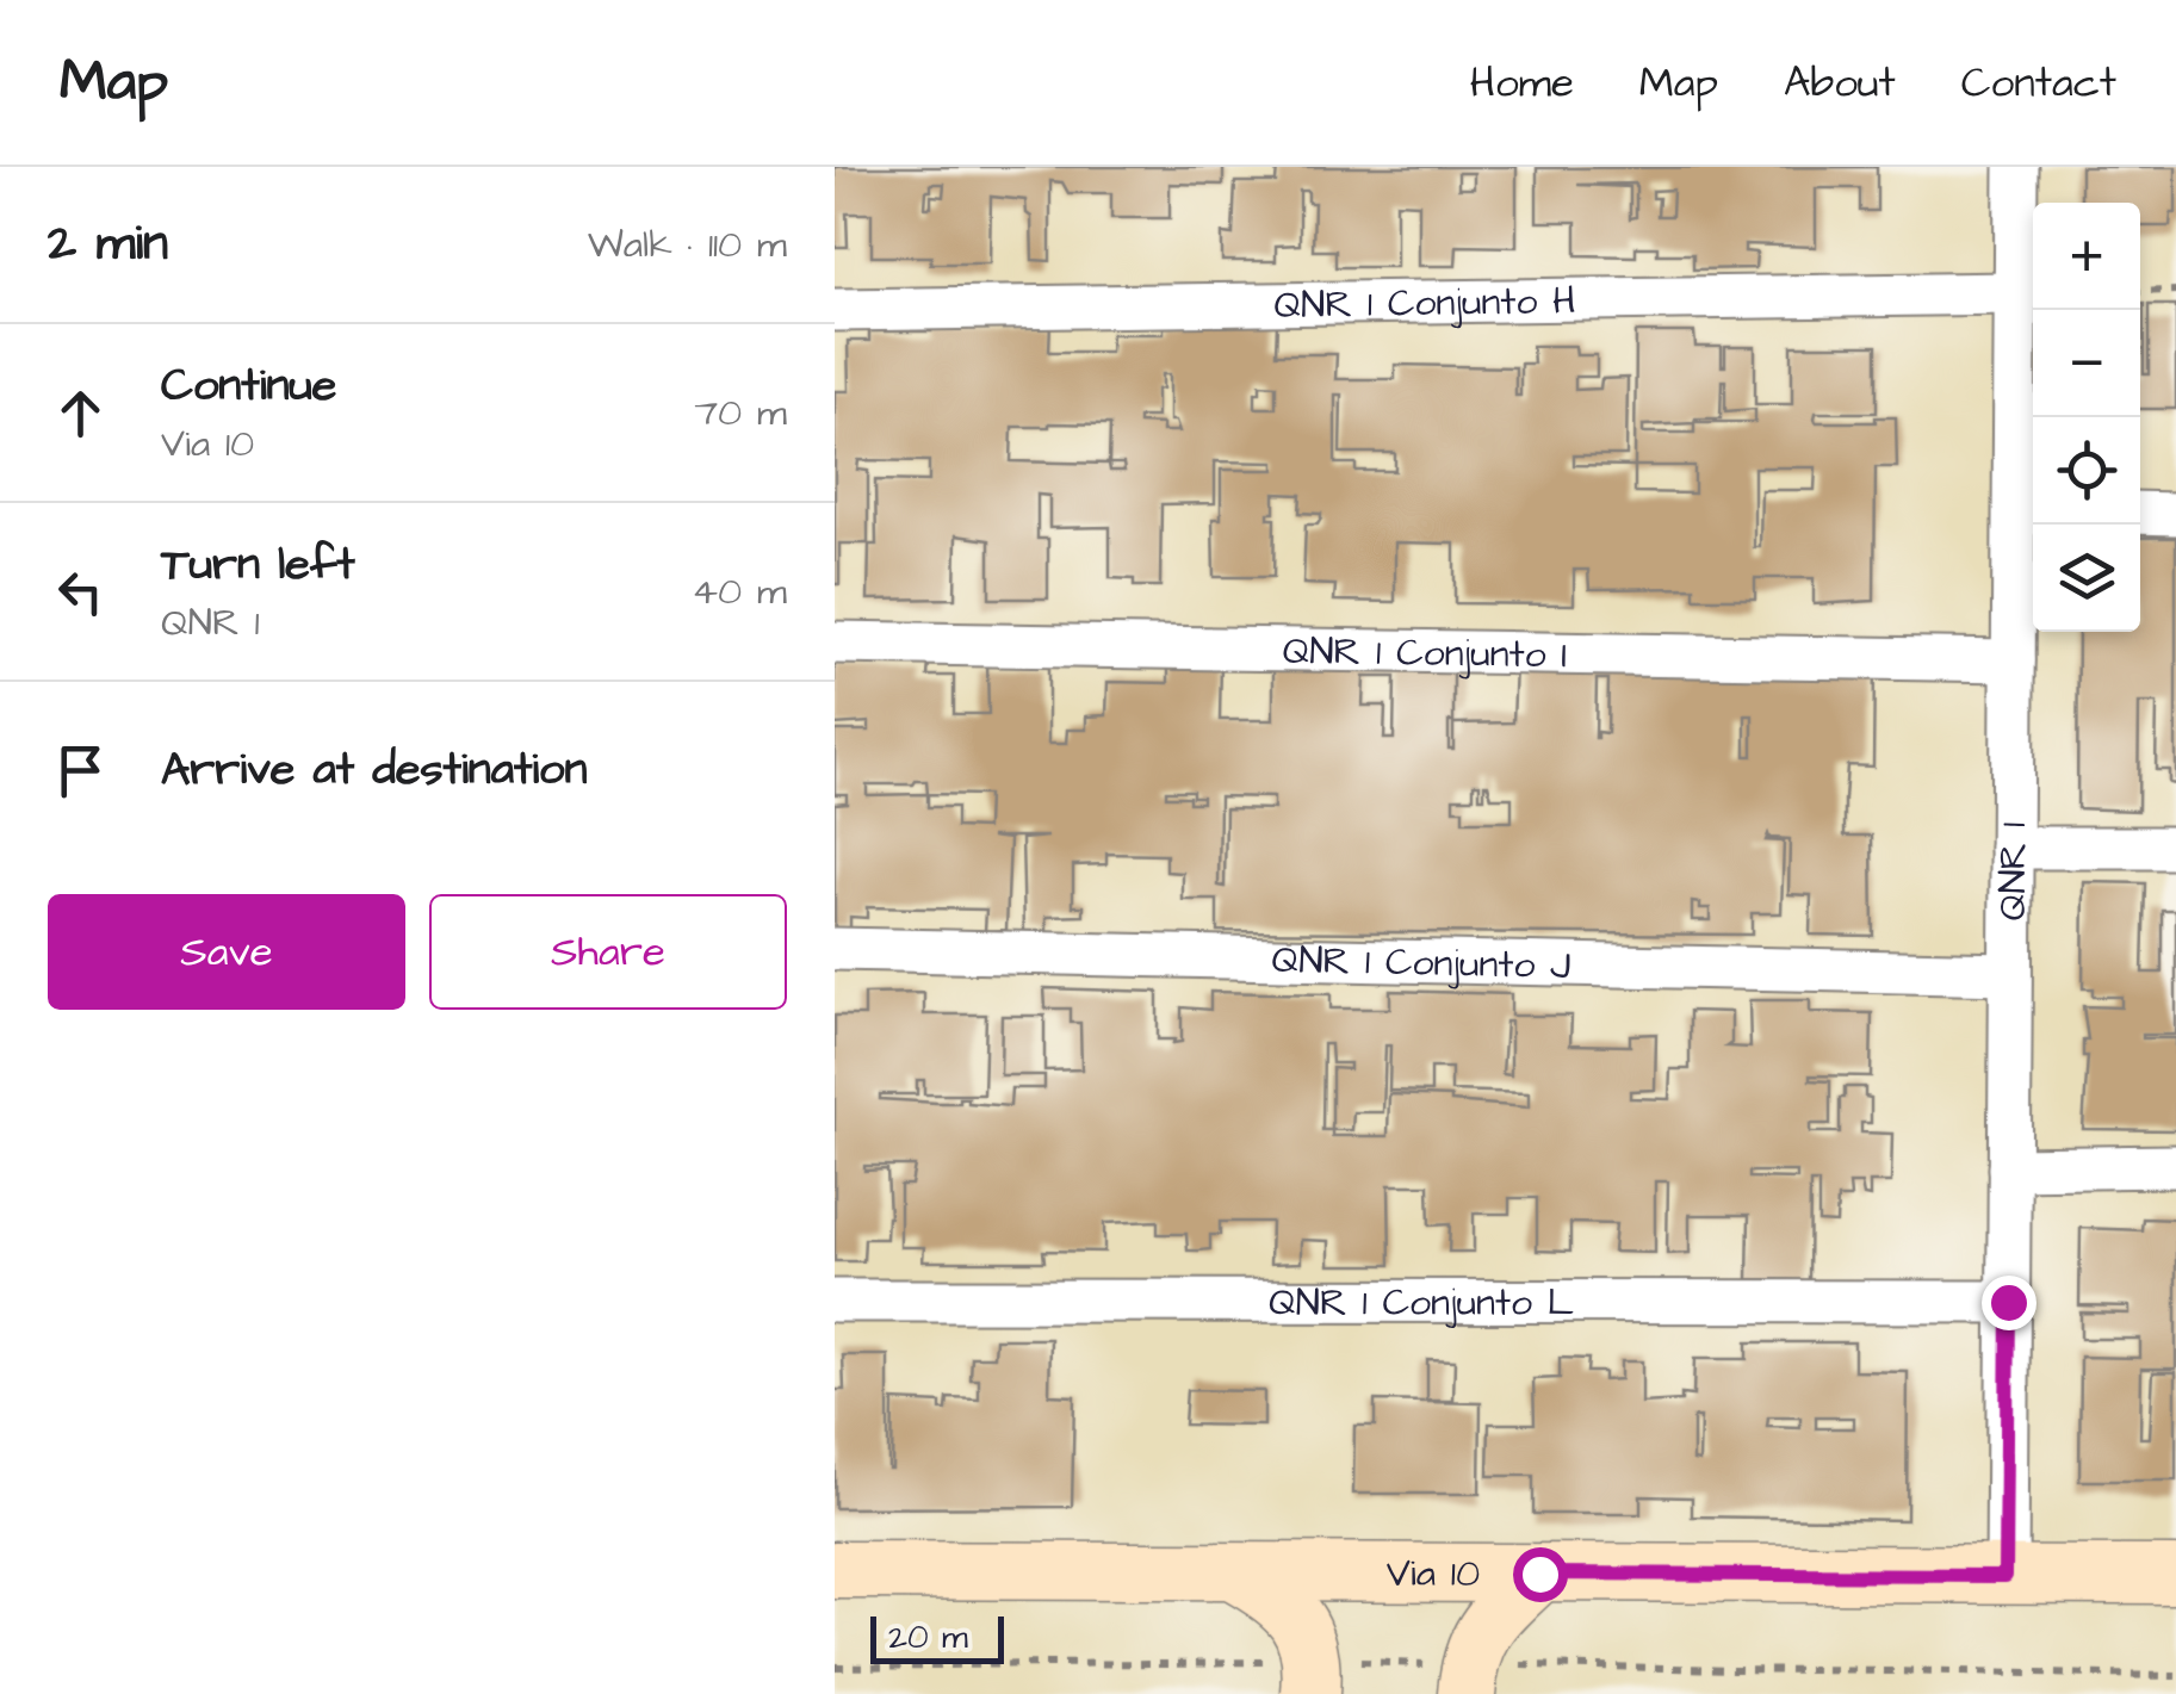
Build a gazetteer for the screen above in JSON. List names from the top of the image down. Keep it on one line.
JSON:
{"streets":{"main road":["Via 10"],"street":["QNR 1 Conjunto H","QNR 1 Conjunto I","QNR 1","QNR 1 Conjunto J","QNR 1 Conjunto L"]},"crossings":[["QNR 1 Conjunto H","QNR 1"],["QNR 1 Conjunto I","QNR 1"],["QNR 1","QNR 1 Conjunto J"],["QNR 1","QNR 1 Conjunto L"],["QNR 1","Via 10"]],"scale_bar":"20 m","page":{"header":"Map","nav":["Home","Map","About","Contact"],"heading":["2 min","Walk · 110 m"],"map_buttons":["+","−"],"list":[["Continue","Via 10","70 m"],["Turn left","QNR 1","40 m"],"Arrive at destination"],"buttons":["Save","Share"],"scale":"20 m"}}
